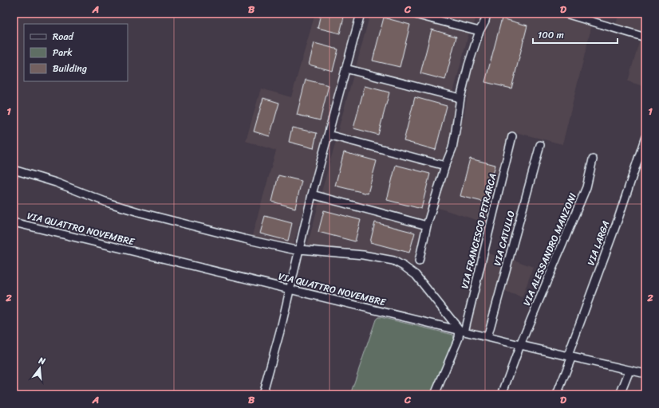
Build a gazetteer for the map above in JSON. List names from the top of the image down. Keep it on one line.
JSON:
{"streets":{"street":["VIA QUATTRO NOVEMBRE","VIA FRANCESCO PETRARCA","VIA CATULLO","VIA LARGA","VIA ALESSANDRO MANZONI"]},"crossings":[["VIA QUATTRO NOVEMBRE","VIA FRANCESCO PETRARCA"],["VIA QUATTRO NOVEMBRE","VIA CATULLO"],["VIA QUATTRO NOVEMBRE","VIA LARGA"],["VIA QUATTRO NOVEMBRE","VIA ALESSANDRO MANZONI"]],"legend":["Road","Park","Building"],"scale_bar":"100 m","north":"top","grid":{"columns":["A","B","C","D"],"rows":["1","2"]}}
